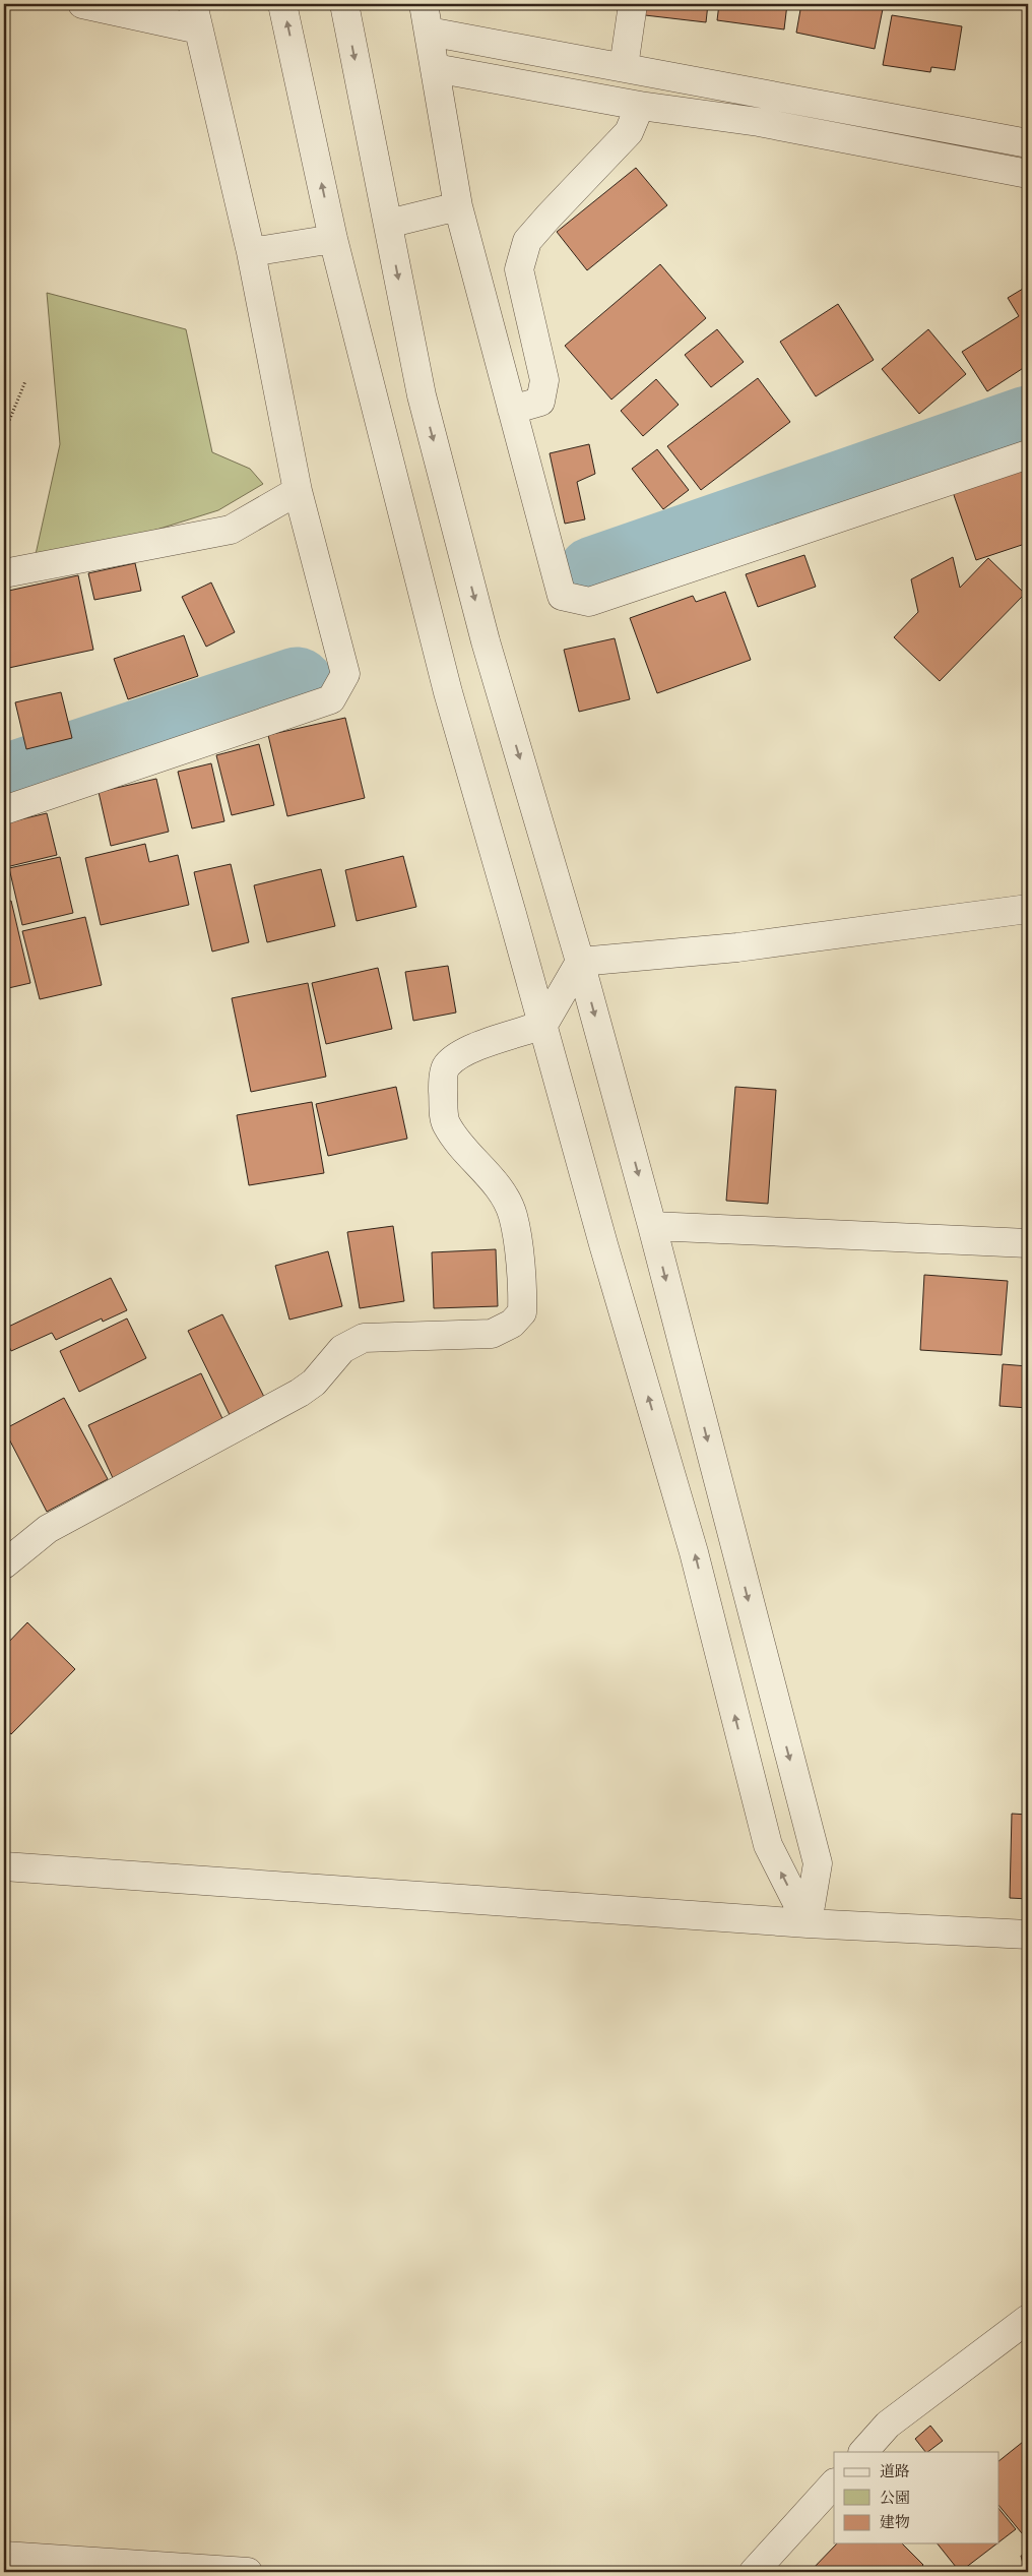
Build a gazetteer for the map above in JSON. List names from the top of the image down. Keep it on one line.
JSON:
{"legend":["道路","公園","建物"]}
